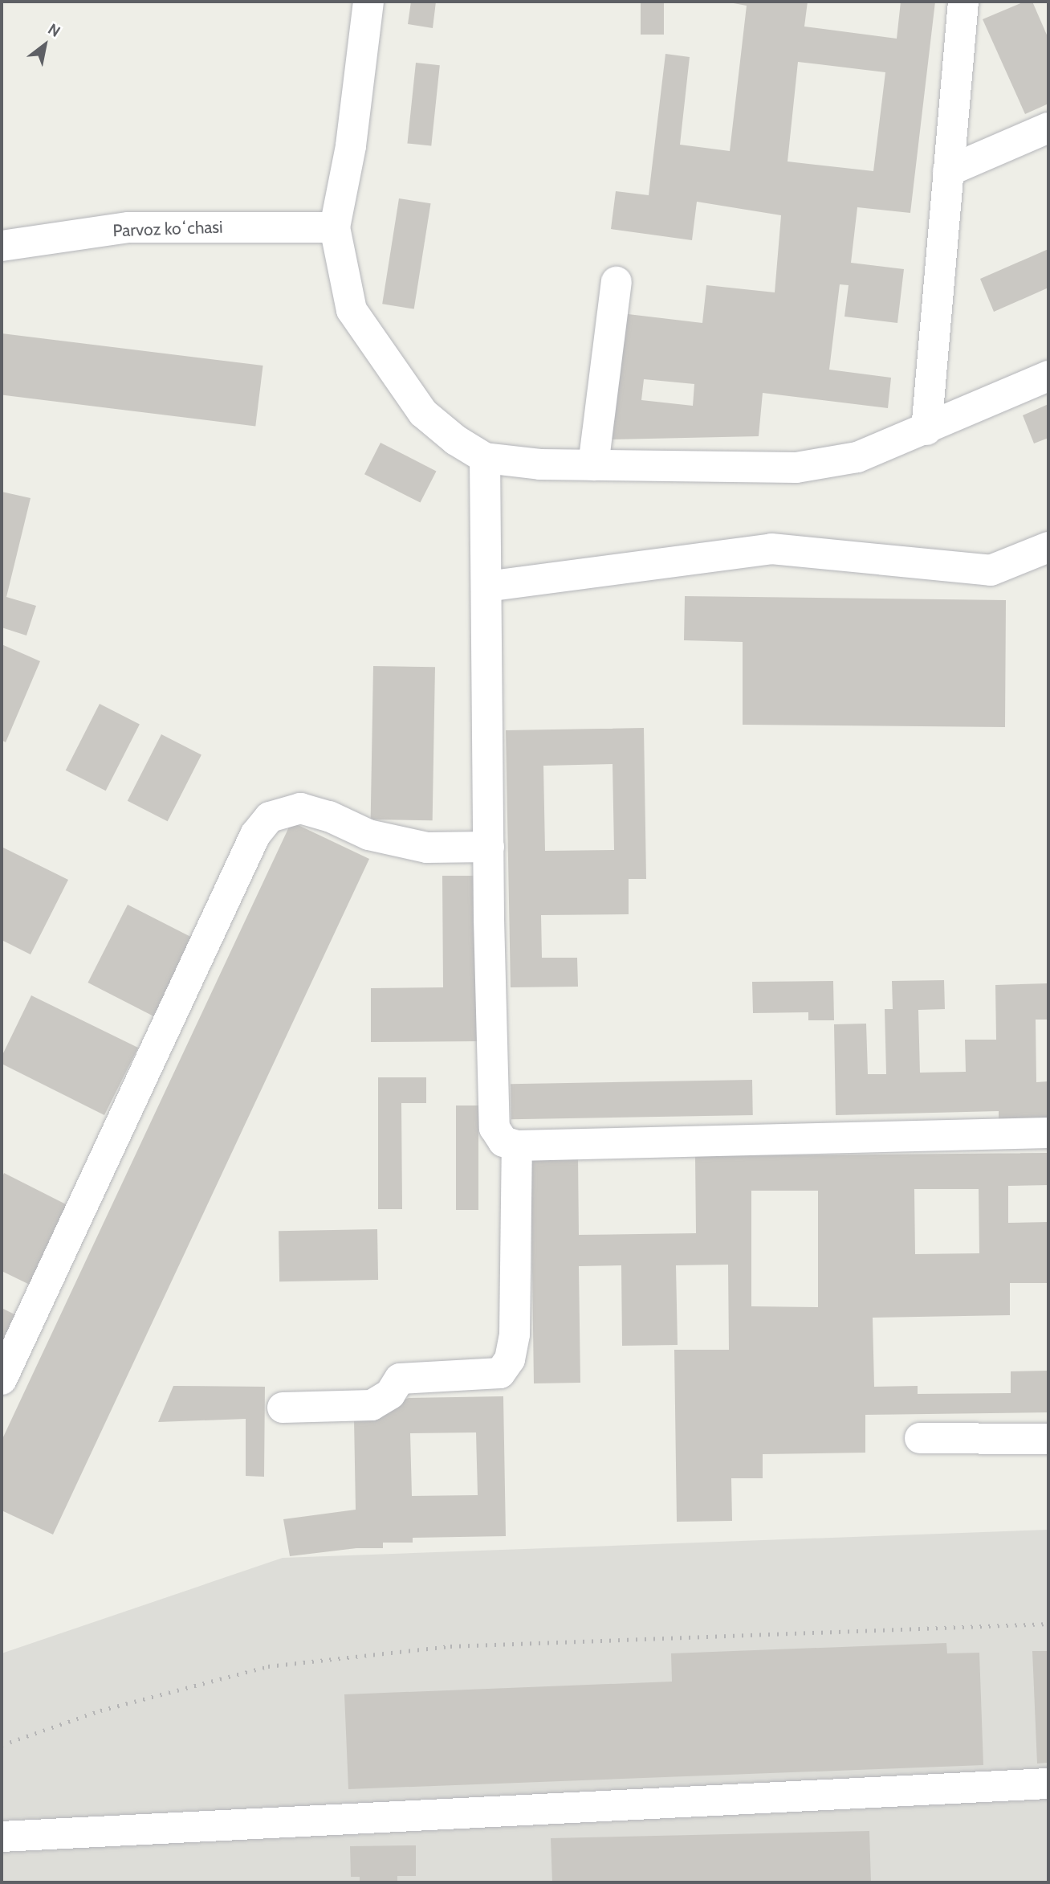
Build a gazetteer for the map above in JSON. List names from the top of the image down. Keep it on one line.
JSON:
{"streets":{"street":["Parvoz koʻchasi"]},"north":"top right"}
